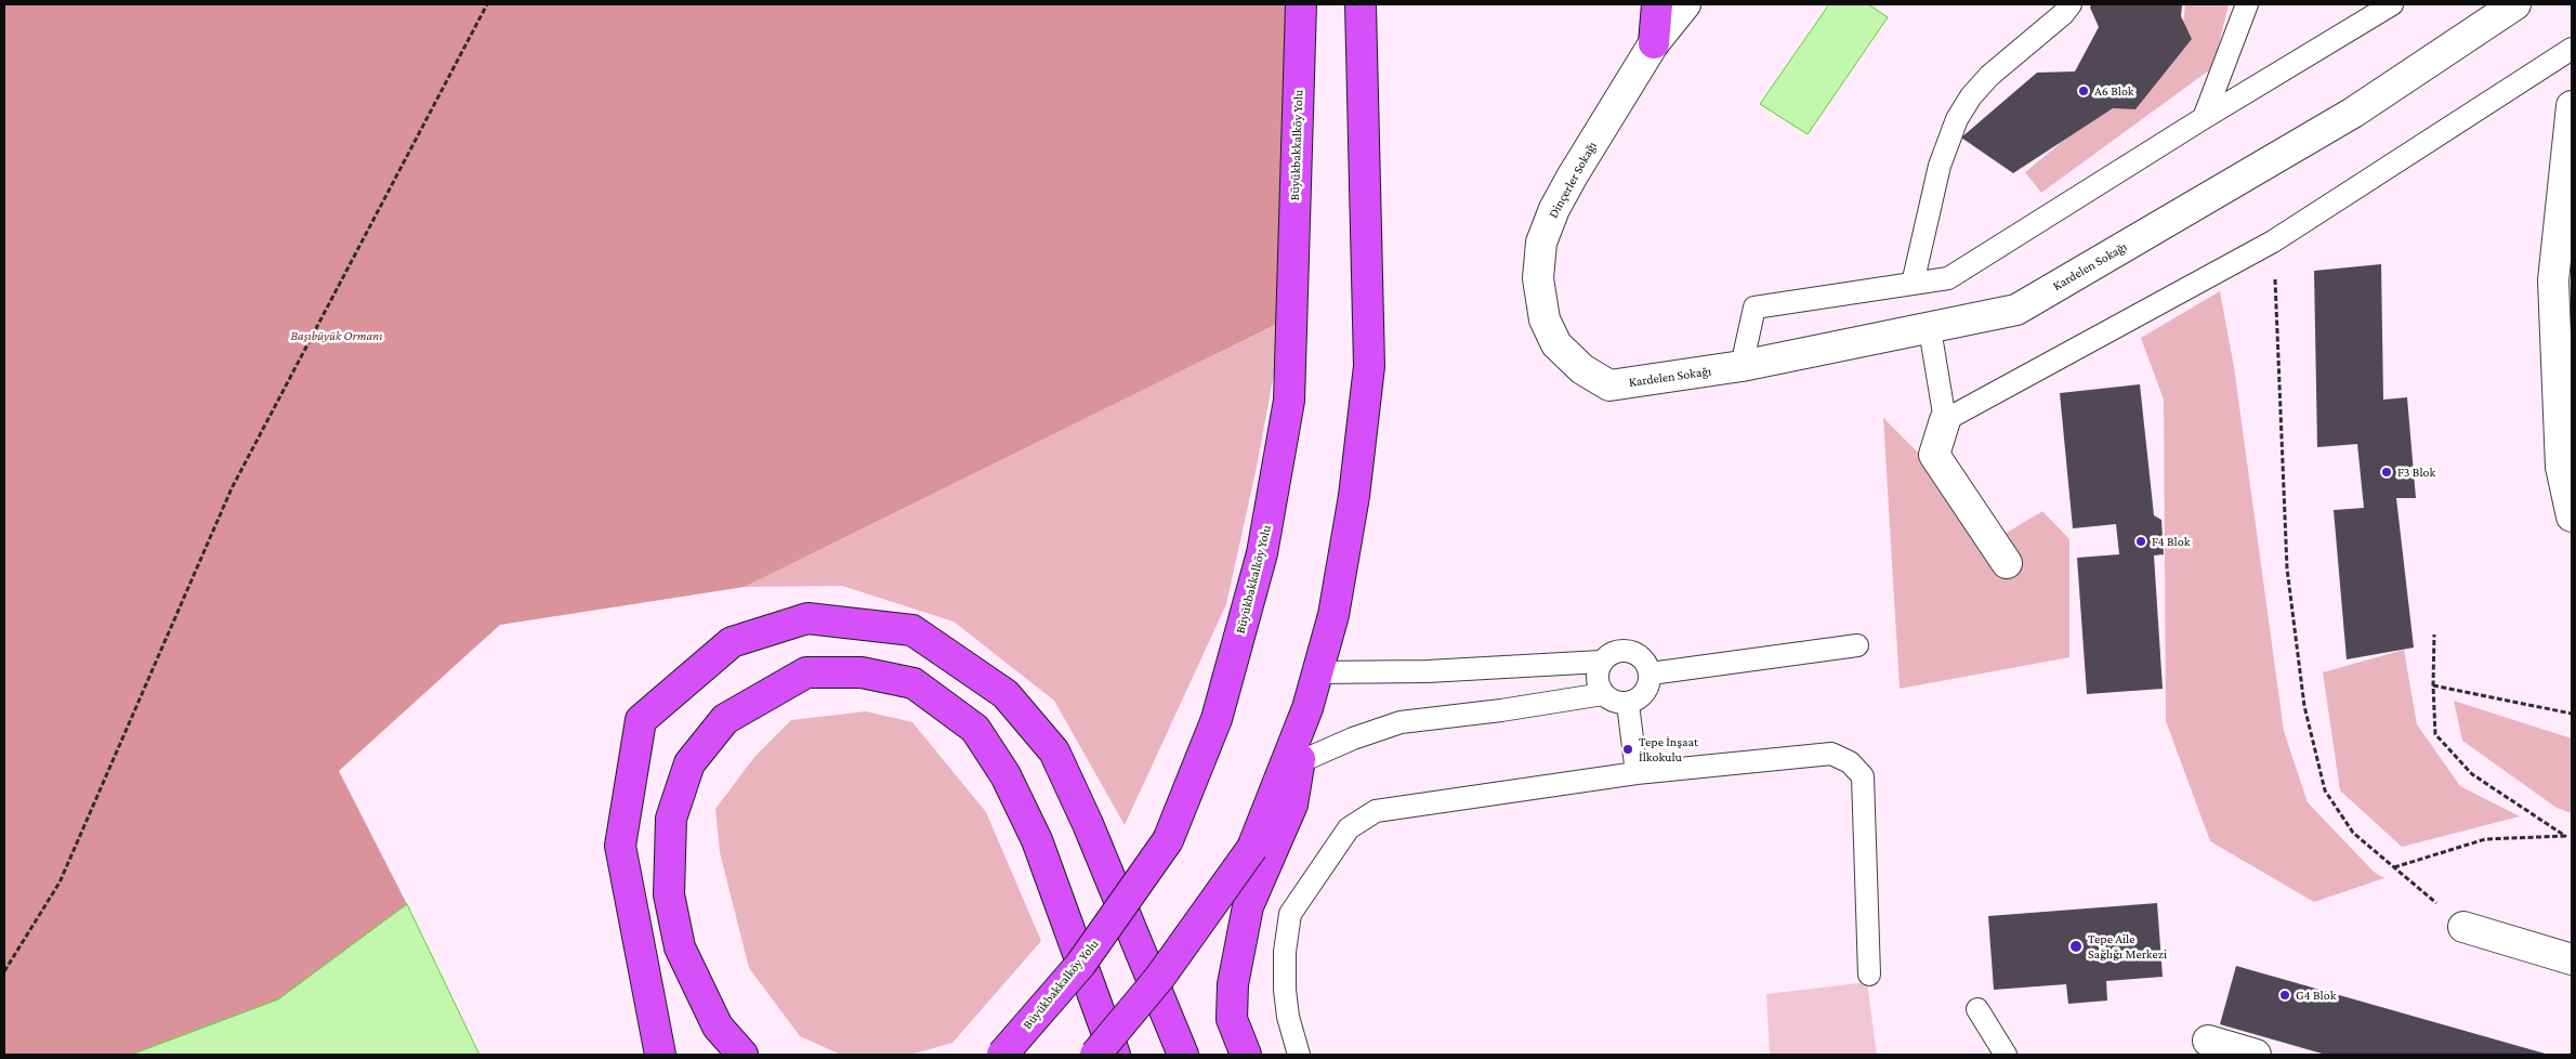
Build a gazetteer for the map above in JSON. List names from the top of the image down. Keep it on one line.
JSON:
{"streets":{"highway":["Büyükbakkalköy Yolu"],"street":["Dinçerler Sokağı","Kardelen Sokağı"]},"crossings":[["Dinçerler Sokağı","Kardelen Sokağı"]],"parks":["Başıbüyük Ormanı"],"places":["A6 Blok","F3 Blok","F4 Blok","Tepe İnşaat İlkokulu","Tepe Aile Sağlığı Merkezi","G4 Blok"]}
